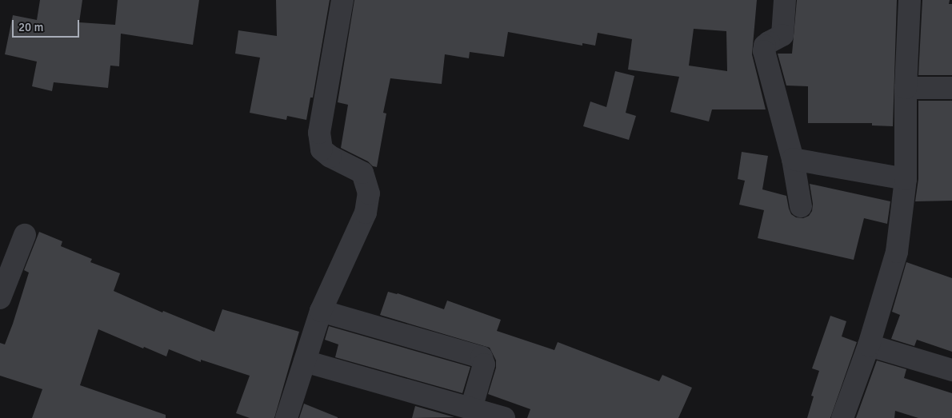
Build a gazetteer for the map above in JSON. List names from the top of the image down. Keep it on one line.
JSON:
{"scale_bar":"20 m"}
